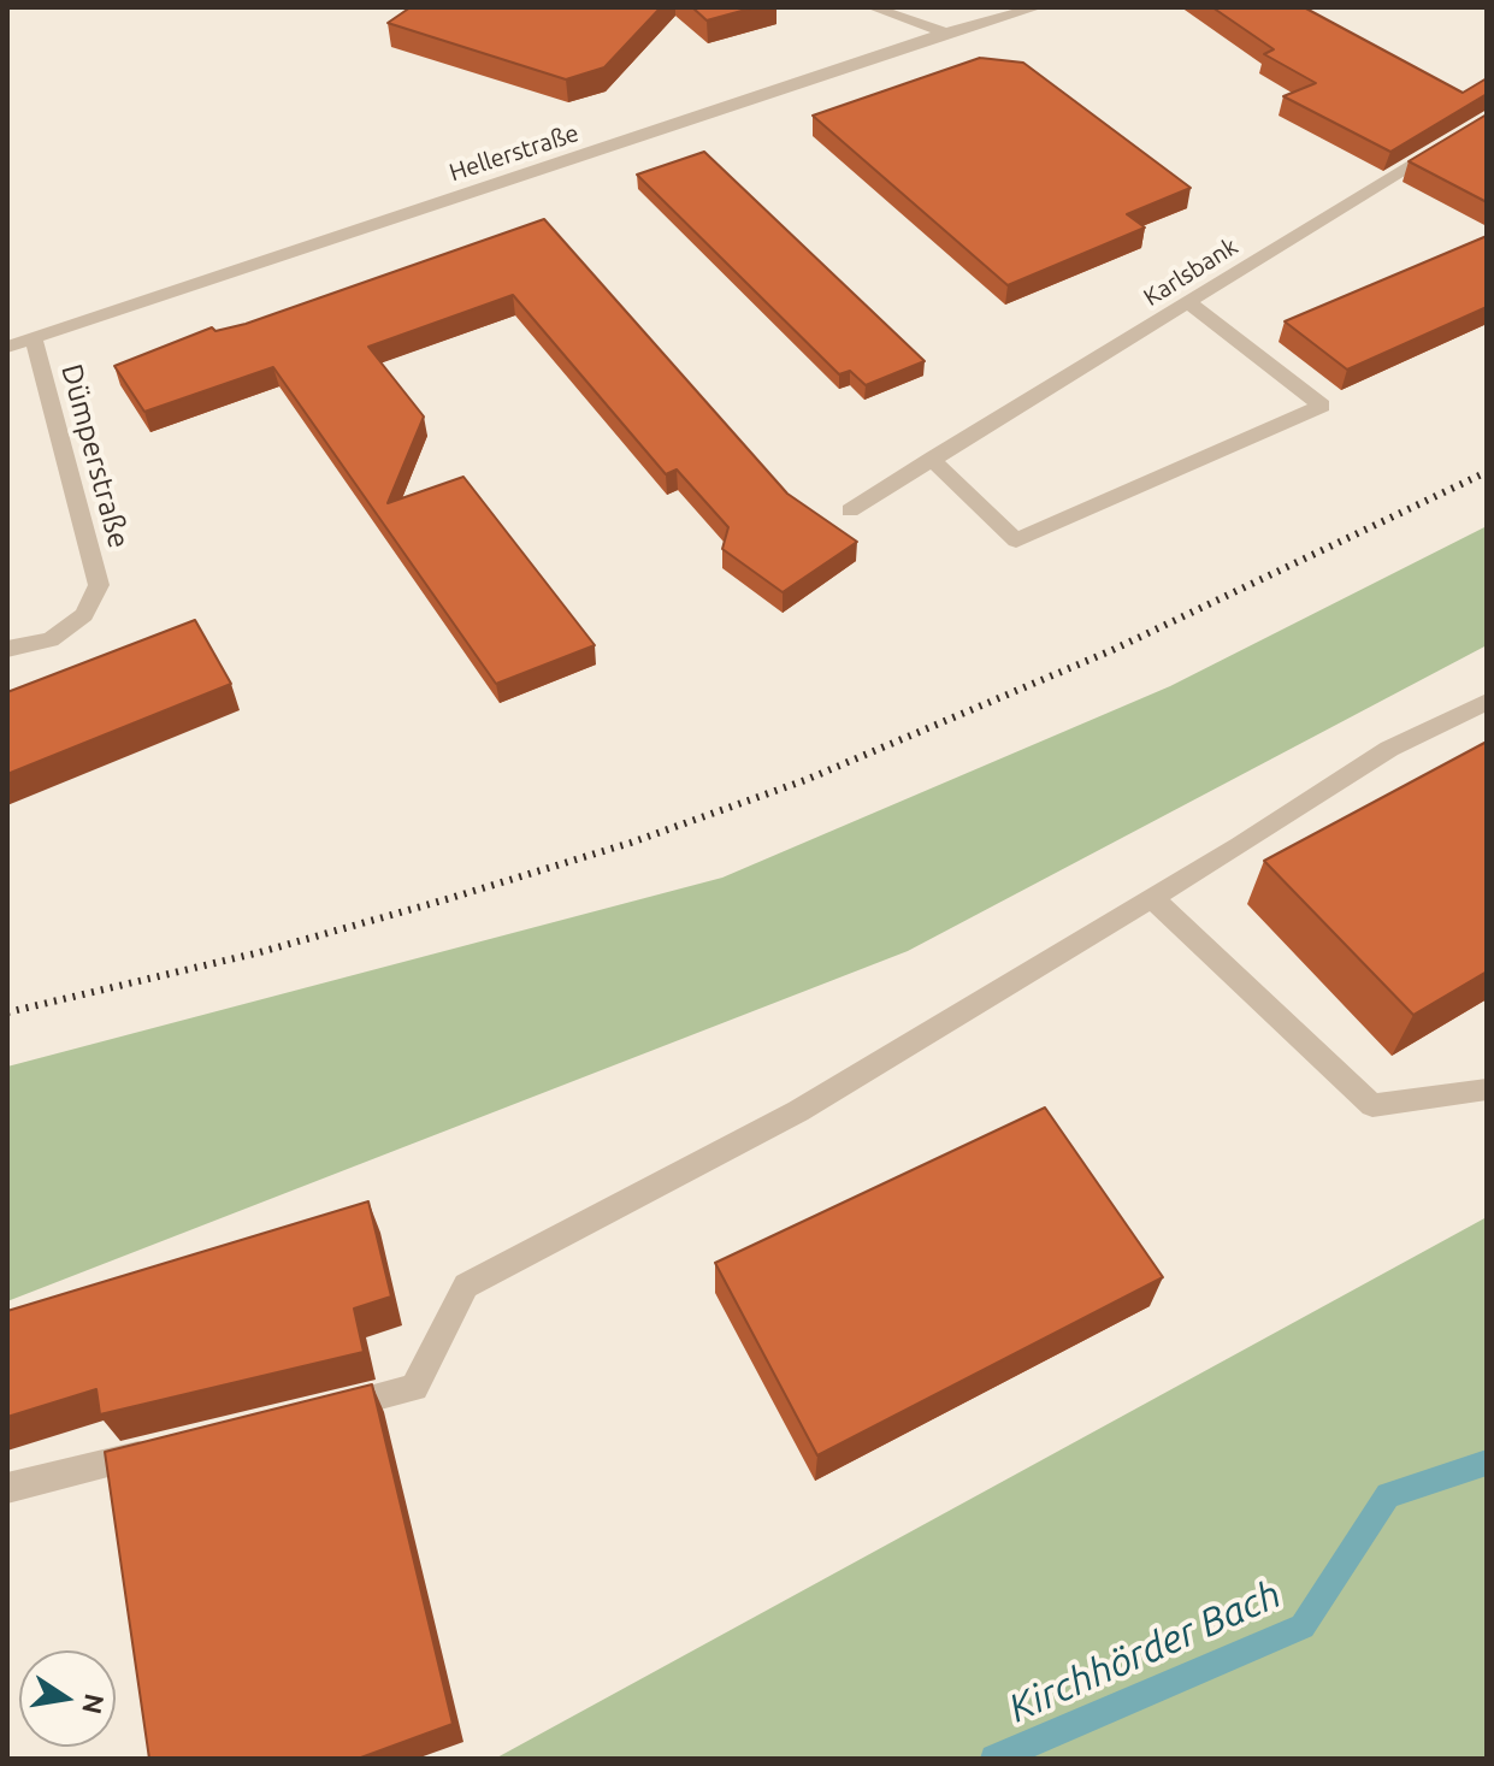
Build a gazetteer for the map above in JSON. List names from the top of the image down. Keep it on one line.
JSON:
{"streets":{"street":["Hellerstraße","Karlsbank","Dümperstraße"]},"crossings":[["Hellerstraße","Dümperstraße"]],"water":["Kirchhörder Bach"],"north":"right"}
